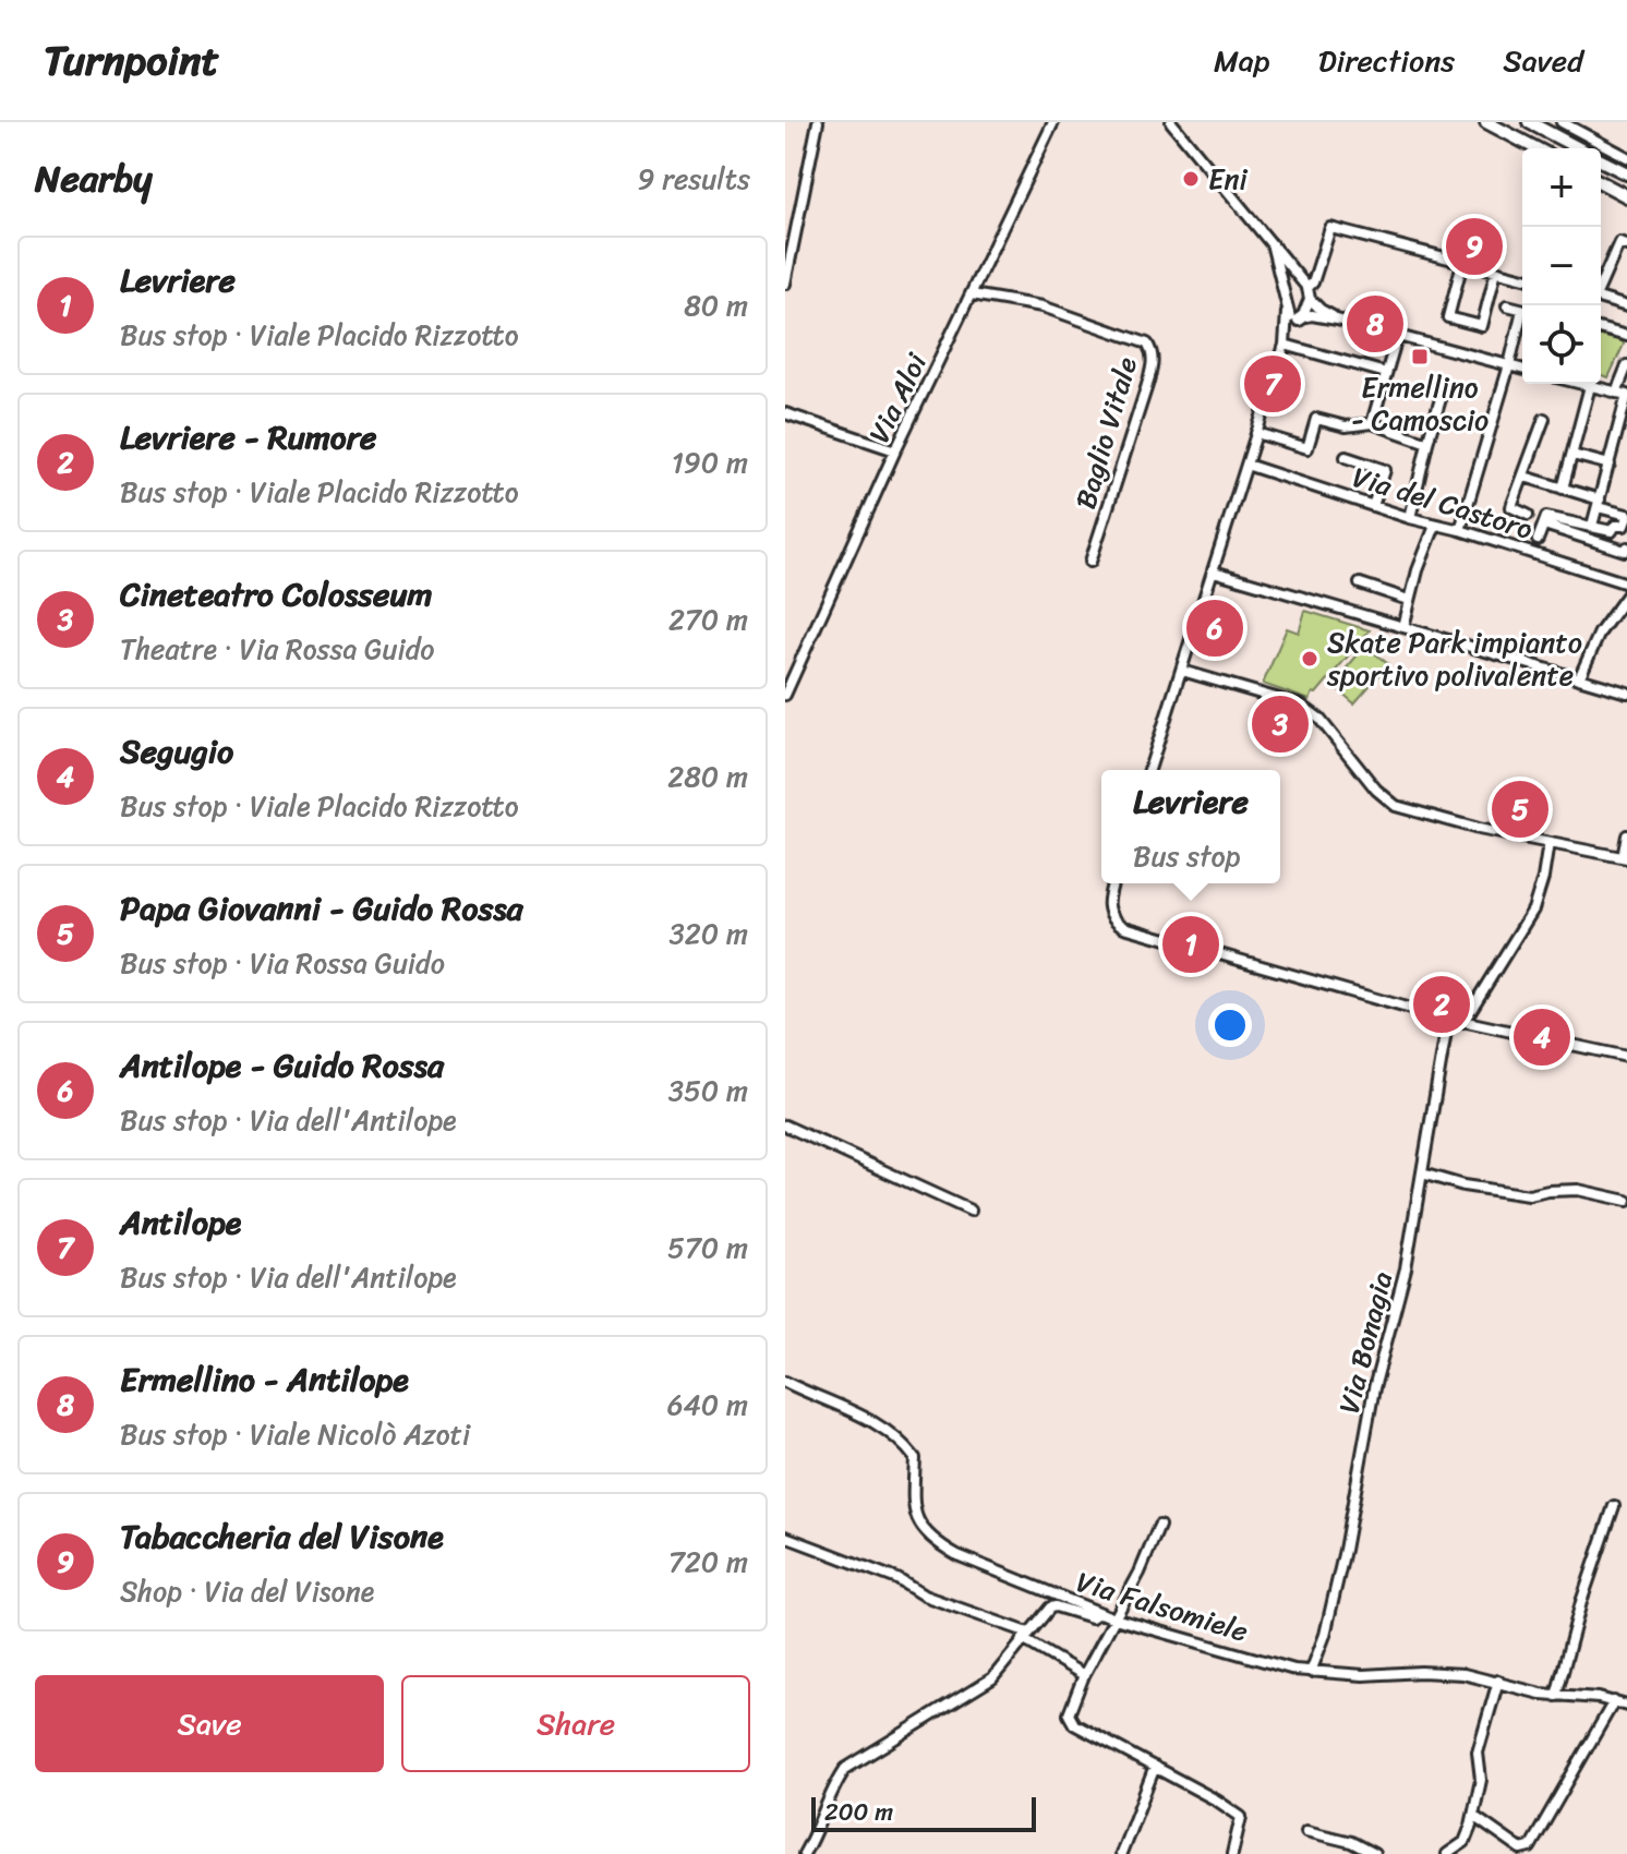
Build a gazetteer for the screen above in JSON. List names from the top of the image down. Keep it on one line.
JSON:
{"streets":{"street":["Via Aloi","Baglio Vitale","Via del Castoro","Via Bonagia","Via Falsomiele"]},"crossings":[["Via Aloi","Baglio Vitale"],["Via Bonagia","Via Falsomiele"]],"places":{"other":["Eni","Skate Park impianto sportivo polivalente"],"transit":["Ermellino - Camoscio"]},"scale_bar":"200 m","page":{"header":"Turnpoint","nav":["Map","Directions","Saved"],"heading":["Nearby","9 results"],"map_buttons":["+","−"],"pins":["9","8","7","6","3","5","1","2","4"],"list":[{"mark":"1","name":"Levriere","note":"Bus stop · Viale Placido Rizzotto","value":"80 m"},{"mark":"2","name":"Levriere - Rumore","note":"Bus stop · Viale Placido Rizzotto","value":"190 m"},{"mark":"3","name":"Cineteatro Colosseum","note":"Theatre · Via Rossa Guido","value":"270 m"},{"mark":"4","name":"Segugio","note":"Bus stop · Viale Placido Rizzotto","value":"280 m"},{"mark":"5","name":"Papa Giovanni - Guido Rossa","note":"Bus stop · Via Rossa Guido","value":"320 m"},{"mark":"6","name":"Antilope - Guido Rossa","note":"Bus stop · Via dell'Antilope","value":"350 m"},{"mark":"7","name":"Antilope","note":"Bus stop · Via dell'Antilope","value":"570 m"},{"mark":"8","name":"Ermellino - Antilope","note":"Bus stop · Viale Nicolò Azoti","value":"640 m"},{"mark":"9","name":"Tabaccheria del Visone","note":"Shop · Via del Visone","value":"720 m"}],"popup":["Levriere","Bus stop"],"buttons":["Save","Share"],"scale":"200 m"}}
